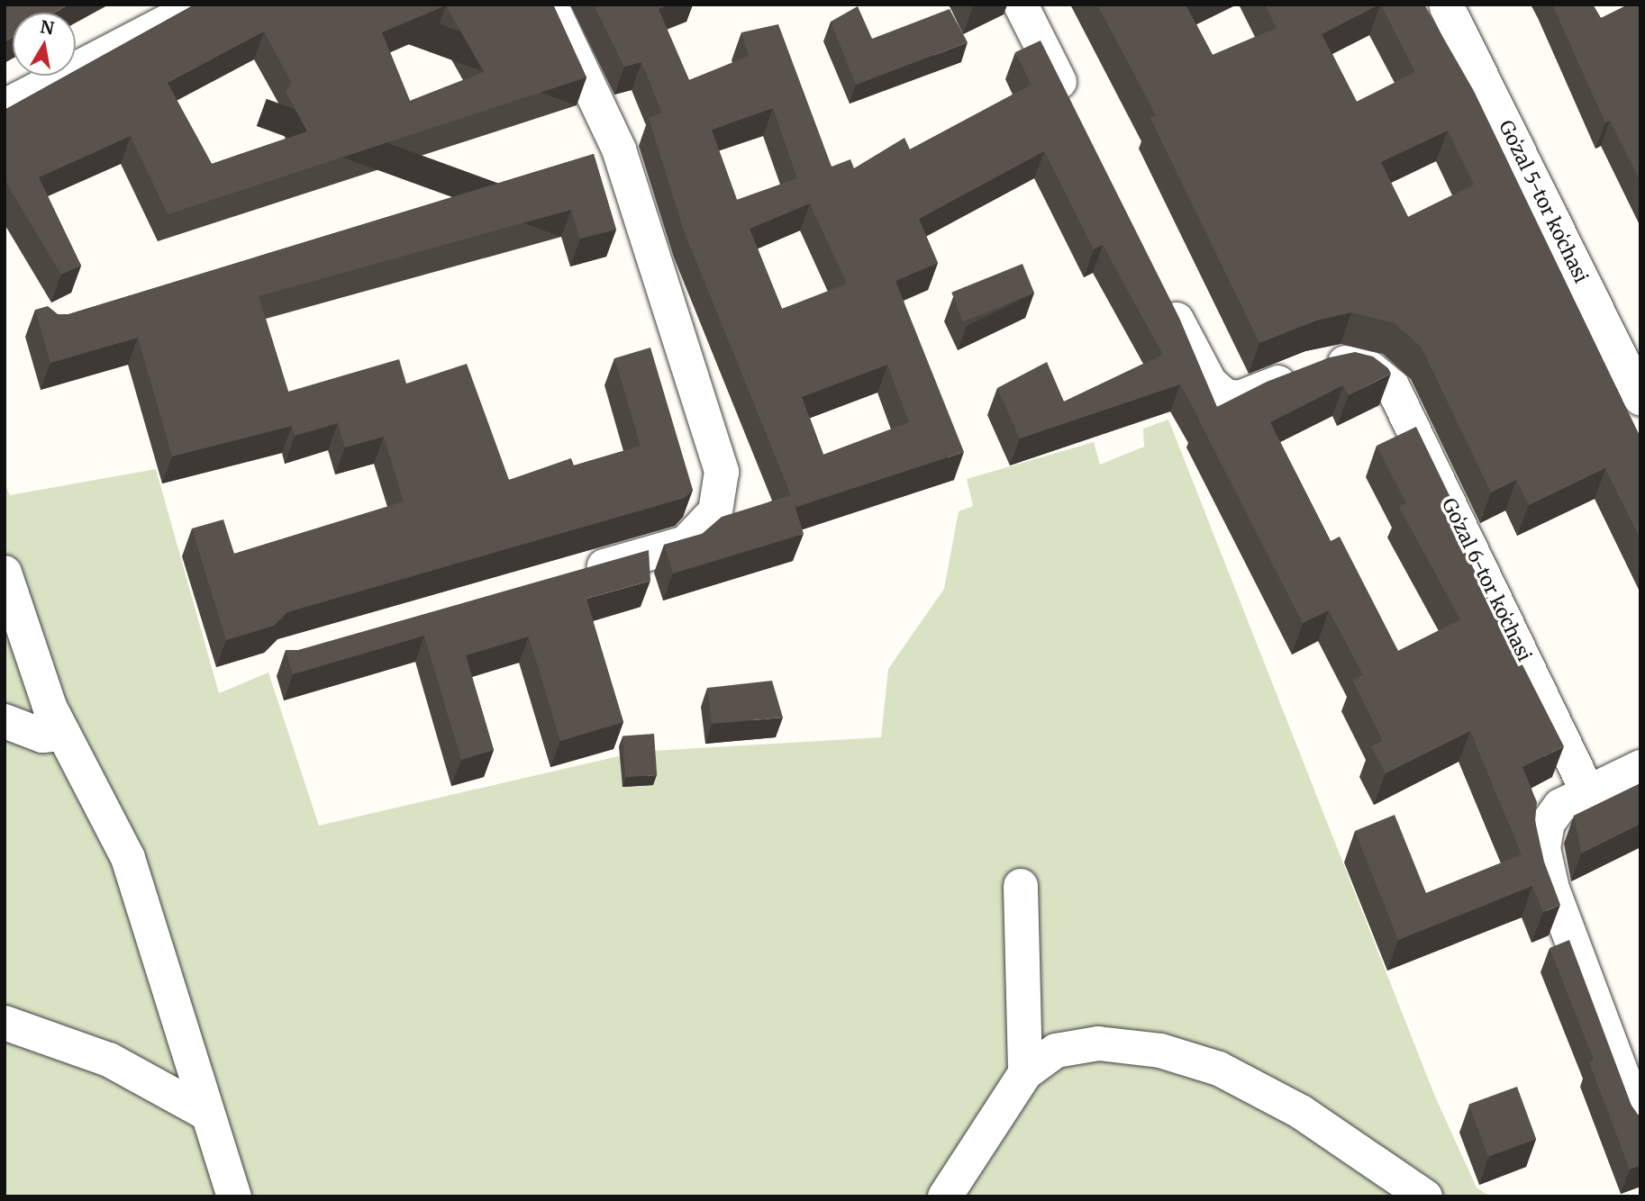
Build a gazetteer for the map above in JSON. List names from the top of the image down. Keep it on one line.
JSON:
{"streets":{"street":["Goʻzal 5-tor koʻchasi","Goʻzal 6-tor koʻchasi"]},"north":"top"}
